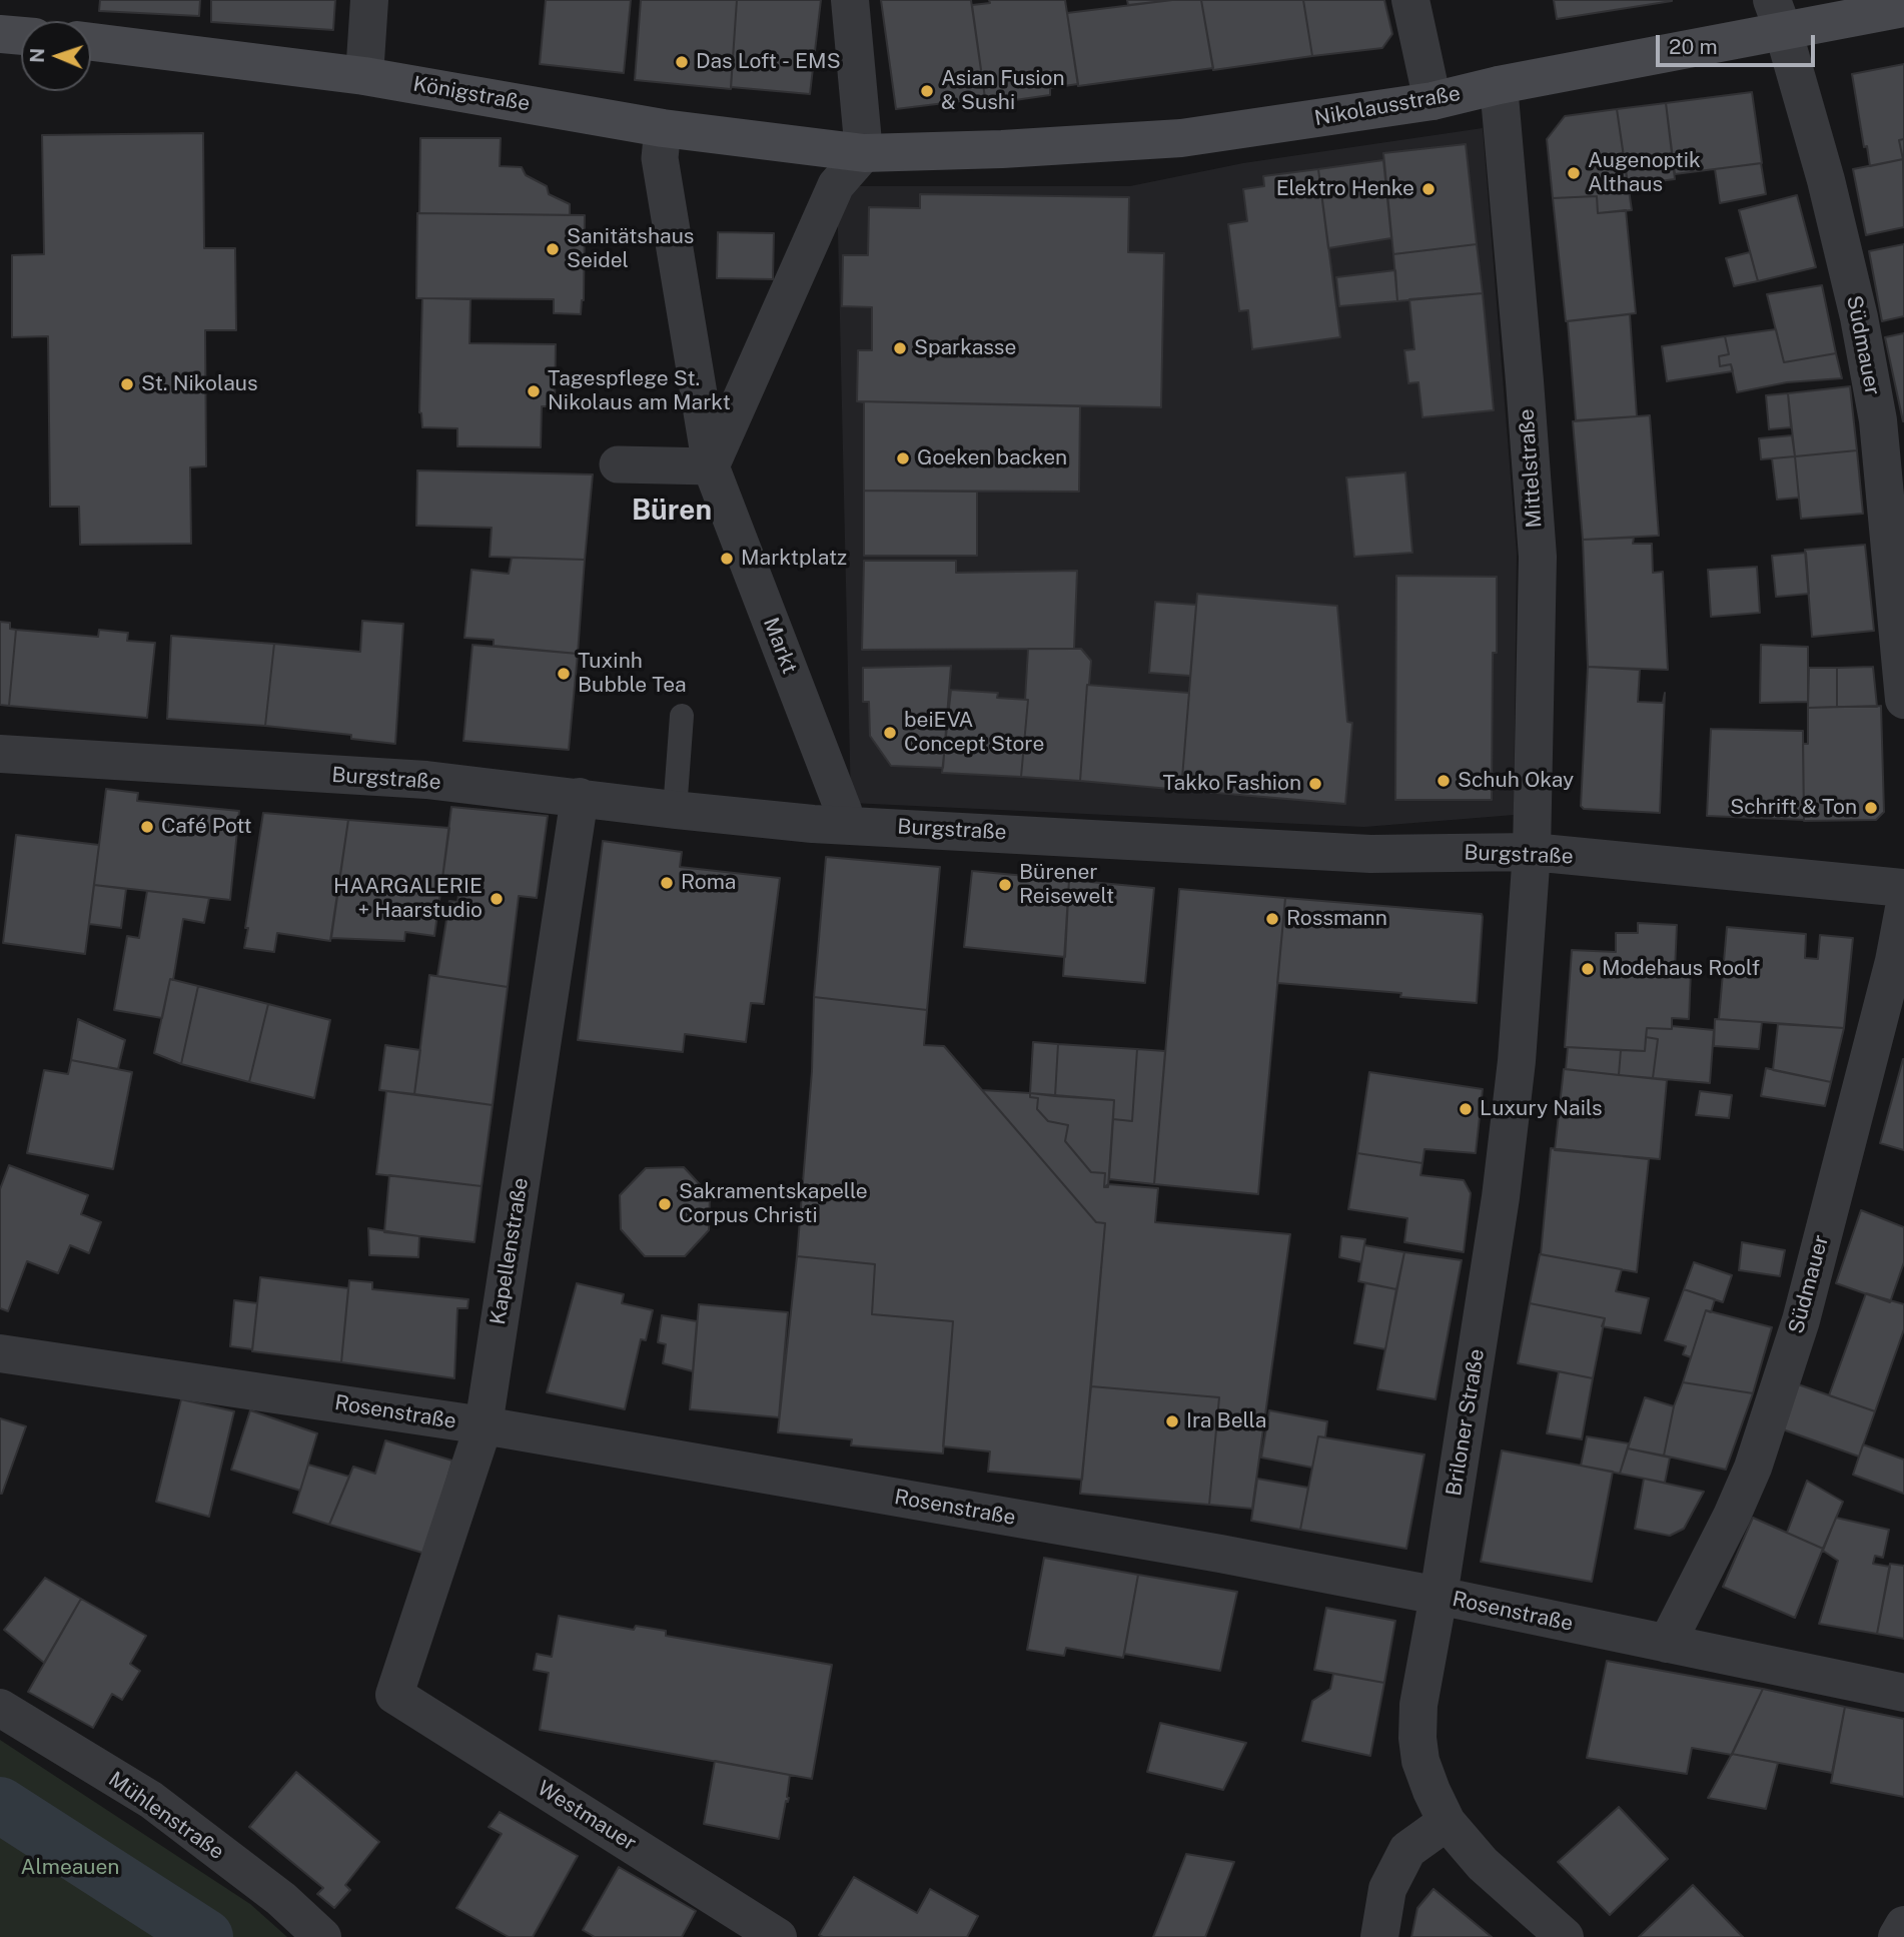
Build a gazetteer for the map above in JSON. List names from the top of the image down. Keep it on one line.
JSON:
{"streets":{"main road":["Königstraße","Nikolausstraße"],"street":["Südmauer","Mittelstraße","Markt","Burgstraße","Kapellenstraße","Rosenstraße","Briloner Straße","Mühlenstraße","Westmauer"]},"crossings":[["Königstraße","Nikolausstraße"],["Königstraße","Markt"],["Nikolausstraße","Südmauer"],["Nikolausstraße","Mittelstraße"],["Südmauer","Rosenstraße"],["Mittelstraße","Burgstraße"],["Mittelstraße","Briloner Straße"],["Markt","Burgstraße"],["Burgstraße","Kapellenstraße"],["Burgstraße","Briloner Straße"],["Kapellenstraße","Rosenstraße"],["Kapellenstraße","Westmauer"],["Rosenstraße","Briloner Straße"]],"districts":["Büren"],"parks":["Almeauen"],"places":["Das Loft - EMS","Asian Fusion & Sushi","Augenoptik Althaus","Elektro Henke","Sanitätshaus Seidel","Sparkasse","St. Nikolaus","Tagespflege St. Nikolaus am Markt","Goeken backen","Marktplatz","Tuxinh Bubble Tea","beiEVA Concept Store","Schuh Okay","Takko Fashion","Schrift & Ton","Café Pott","Roma","Bürener Reisewelt","HAARGALERIE + Haarstudio","Rossmann","Modehaus Roolf","Luxury Nails","Sakramentskapelle Corpus Christi","Ira Bella"],"scale_bar":"20 m","north":"left"}
